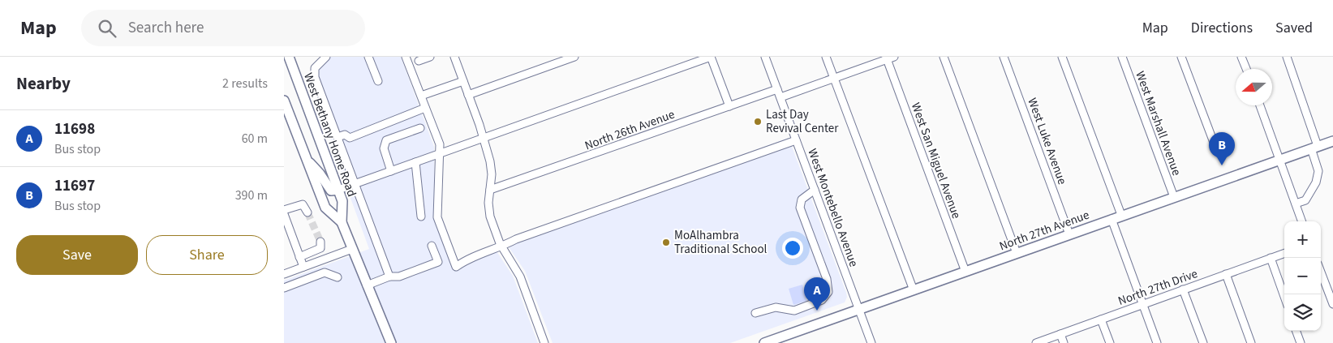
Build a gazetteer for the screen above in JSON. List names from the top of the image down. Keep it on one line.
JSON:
{"streets":{"main road":["West Bethany Home Road","North 27th Avenue"],"street":["West Marshall Avenue","North 26th Avenue","West Luke Avenue","West San Miguel Avenue","West Montebello Avenue","North 27th Drive"]},"crossings":[["West Marshall Avenue","North 27th Avenue"],["North 26th Avenue","West Montebello Avenue"],["West Luke Avenue","North 27th Avenue"],["West San Miguel Avenue","North 27th Avenue"],["West Montebello Avenue","North 27th Avenue"]],"places":["Last Day Revival Center","MoAlhambra Traditional School"],"north":"left","page":{"header":"Map","search":"Search here","nav":["Map","Directions","Saved"],"heading":["Nearby","2 results"],"list":[{"mark":"A","name":"11698","note":"Bus stop","value":"60 m"},{"mark":"B","name":"11697","note":"Bus stop","value":"390 m"}],"pins":["B","A"],"map_buttons":["+","−"],"buttons":["Save","Share"]}}
